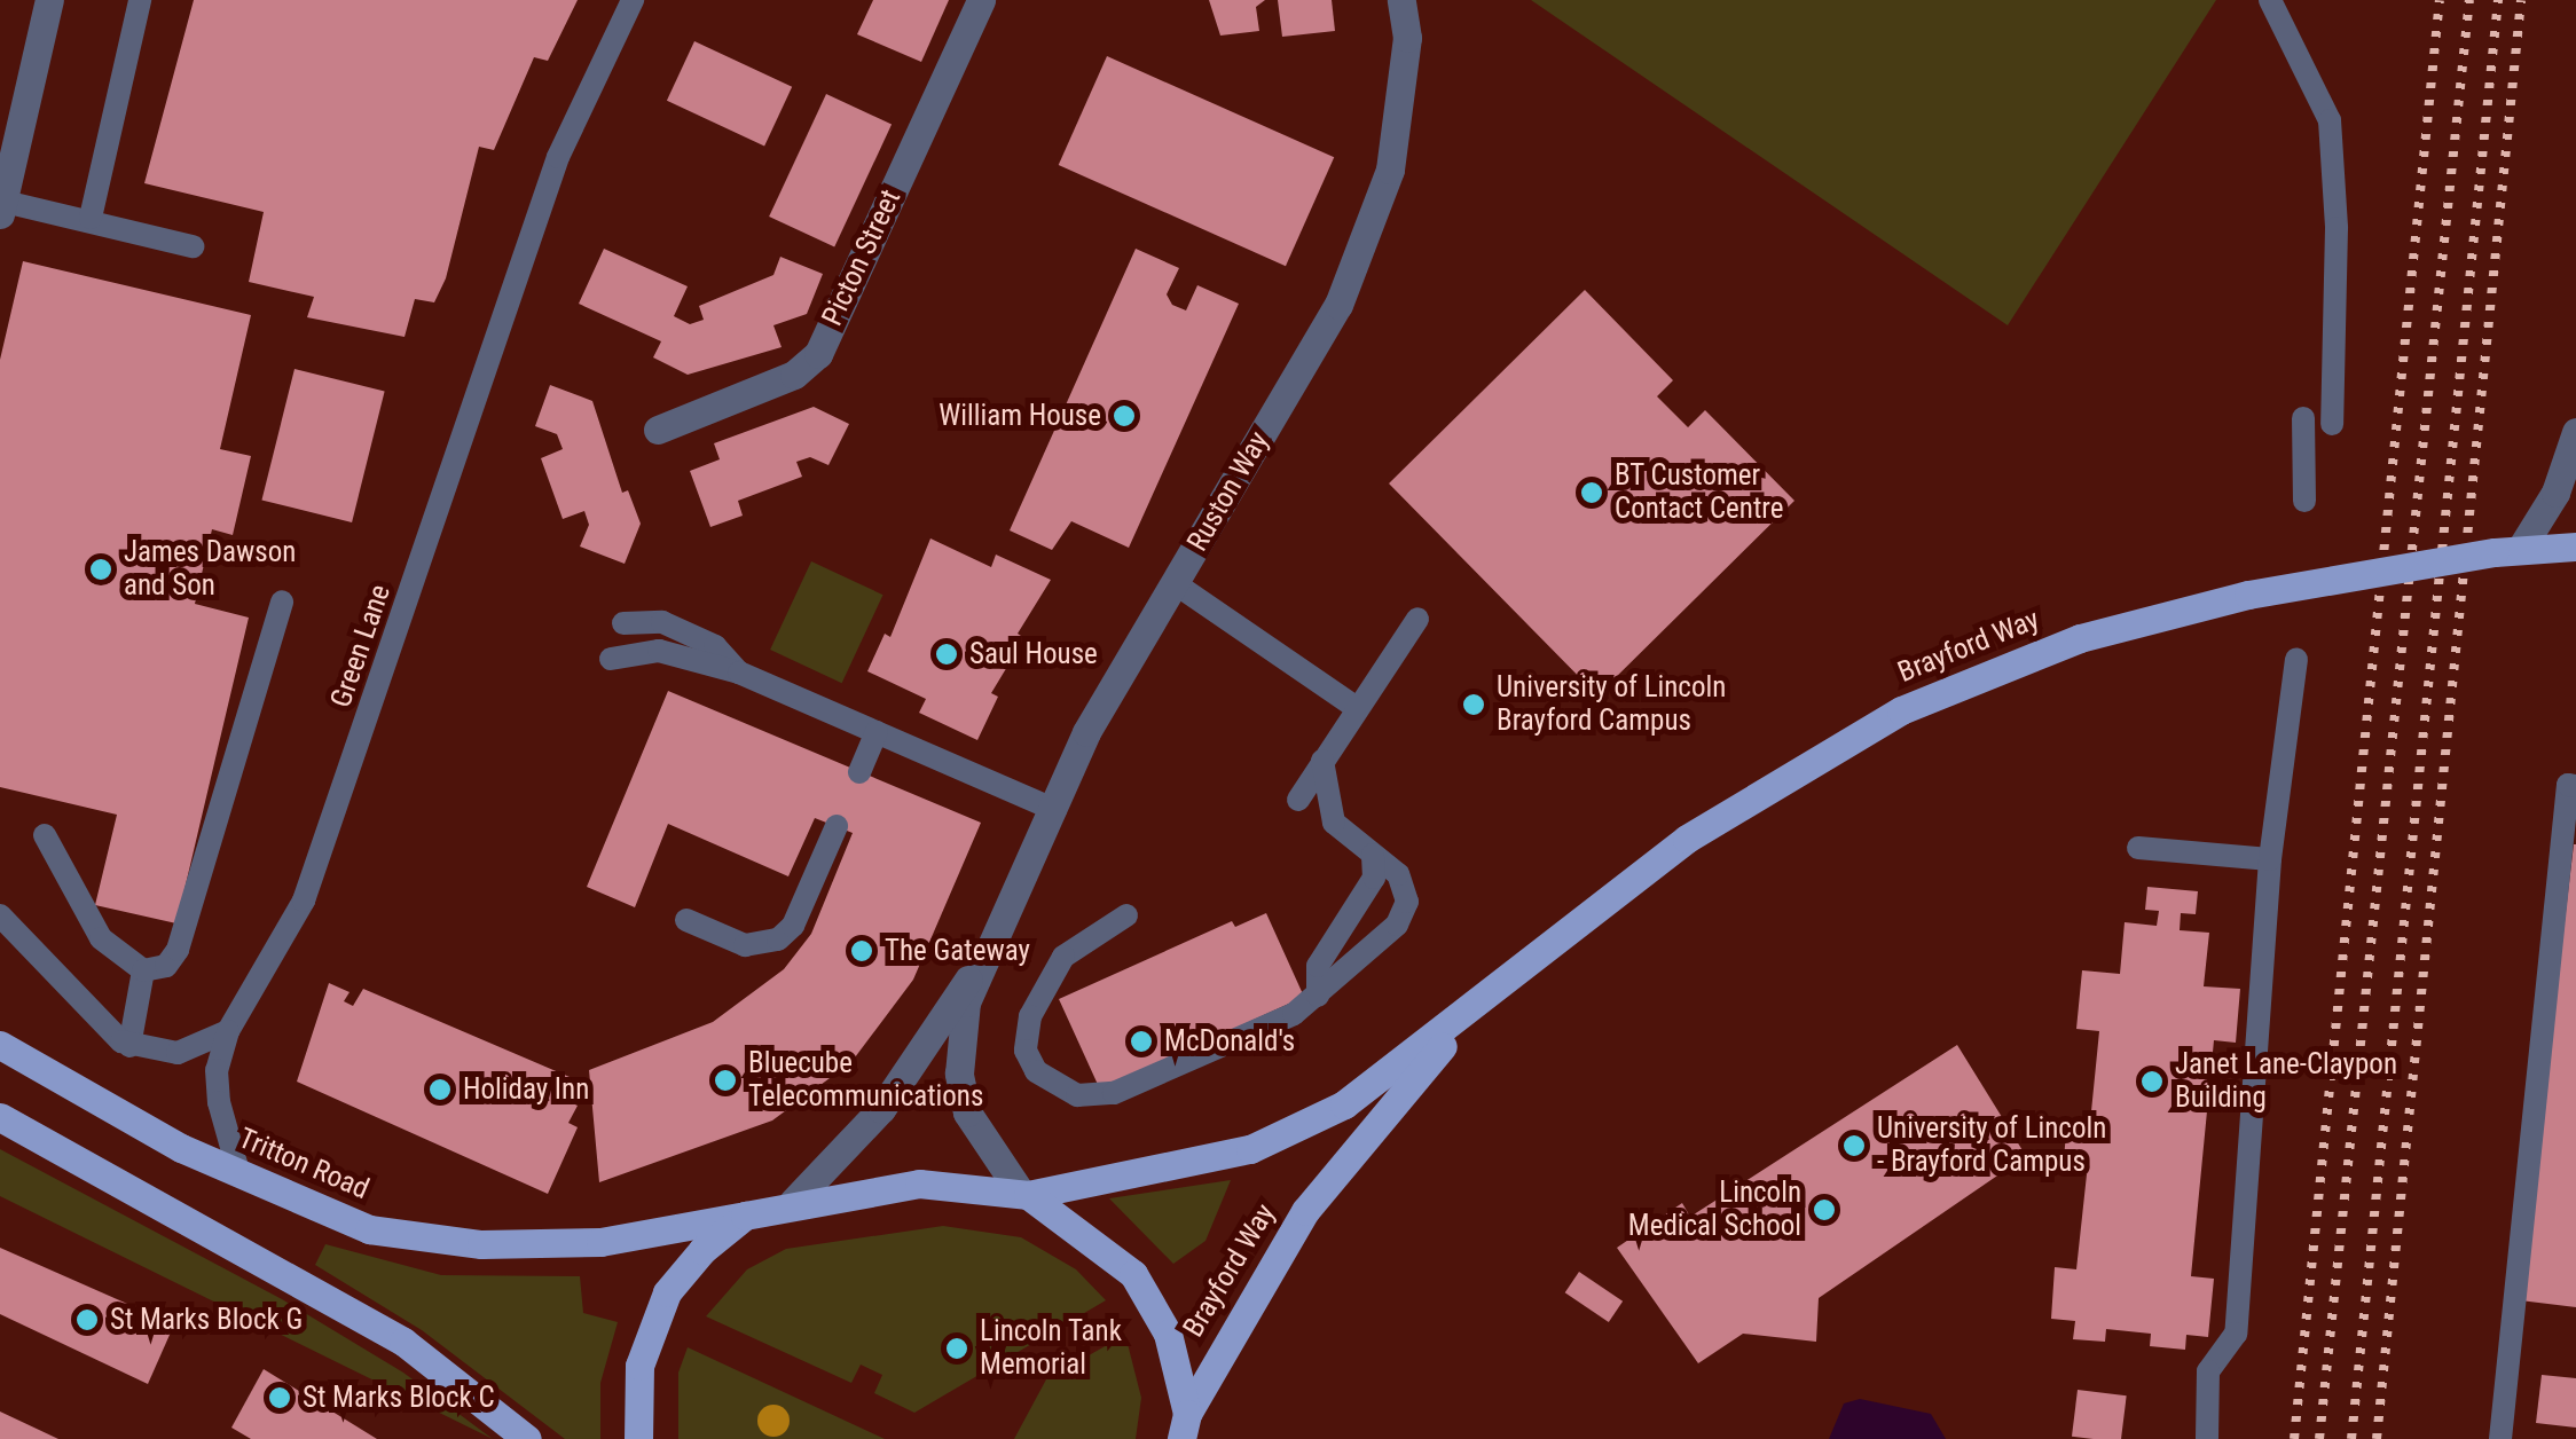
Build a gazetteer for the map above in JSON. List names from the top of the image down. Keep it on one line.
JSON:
{"streets":{"main road":["Brayford Way","Tritton Road"],"street":["Picton Street","Ruston Way"],"lane":["Green Lane"]},"crossings":[["Ruston Way","Brayford Way"],["Ruston Way","Tritton Road"],["Green Lane","Tritton Road"],["Brayford Way","Tritton Road"]],"places":["William House","BT Customer Contact Centre","James Dawson and Son","Saul House","University of Lincoln Brayford Campus","The Gateway","McDonald's","Bluecube Telecommunications","Janet Lane-Claypon Building","Holiday Inn","University of Lincoln - Brayford Campus","Lincoln Medical School","St Marks Block G","Lincoln Tank Memorial","St Marks Block C"]}
